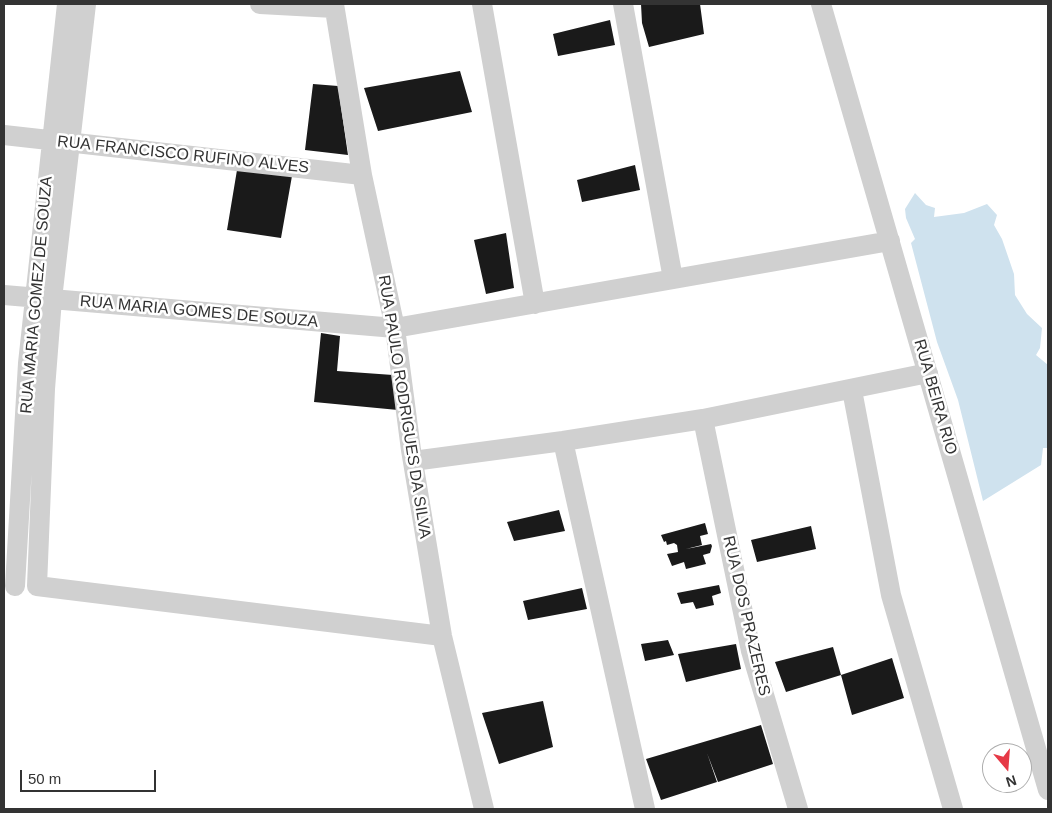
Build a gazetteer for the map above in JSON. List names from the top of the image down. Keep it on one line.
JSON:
{"streets":{"street":["RUA FRANCISCO RUFINO ALVES","RUA MARIA GOMEZ DE SOUZA","RUA MARIA GOMES DE SOUZA","RUA BEIRA RIO","RUA PAULO RODRIGUES DA SILVA","RUA DOS PRAZERES"]},"crossings":[["RUA FRANCISCO RUFINO ALVES","RUA MARIA GOMEZ DE SOUZA"],["RUA FRANCISCO RUFINO ALVES","RUA PAULO RODRIGUES DA SILVA"],["RUA MARIA GOMEZ DE SOUZA","RUA MARIA GOMES DE SOUZA"],["RUA MARIA GOMES DE SOUZA","RUA BEIRA RIO"],["RUA MARIA GOMES DE SOUZA","RUA PAULO RODRIGUES DA SILVA"]],"scale_bar":"50 m","north":"bottom"}
